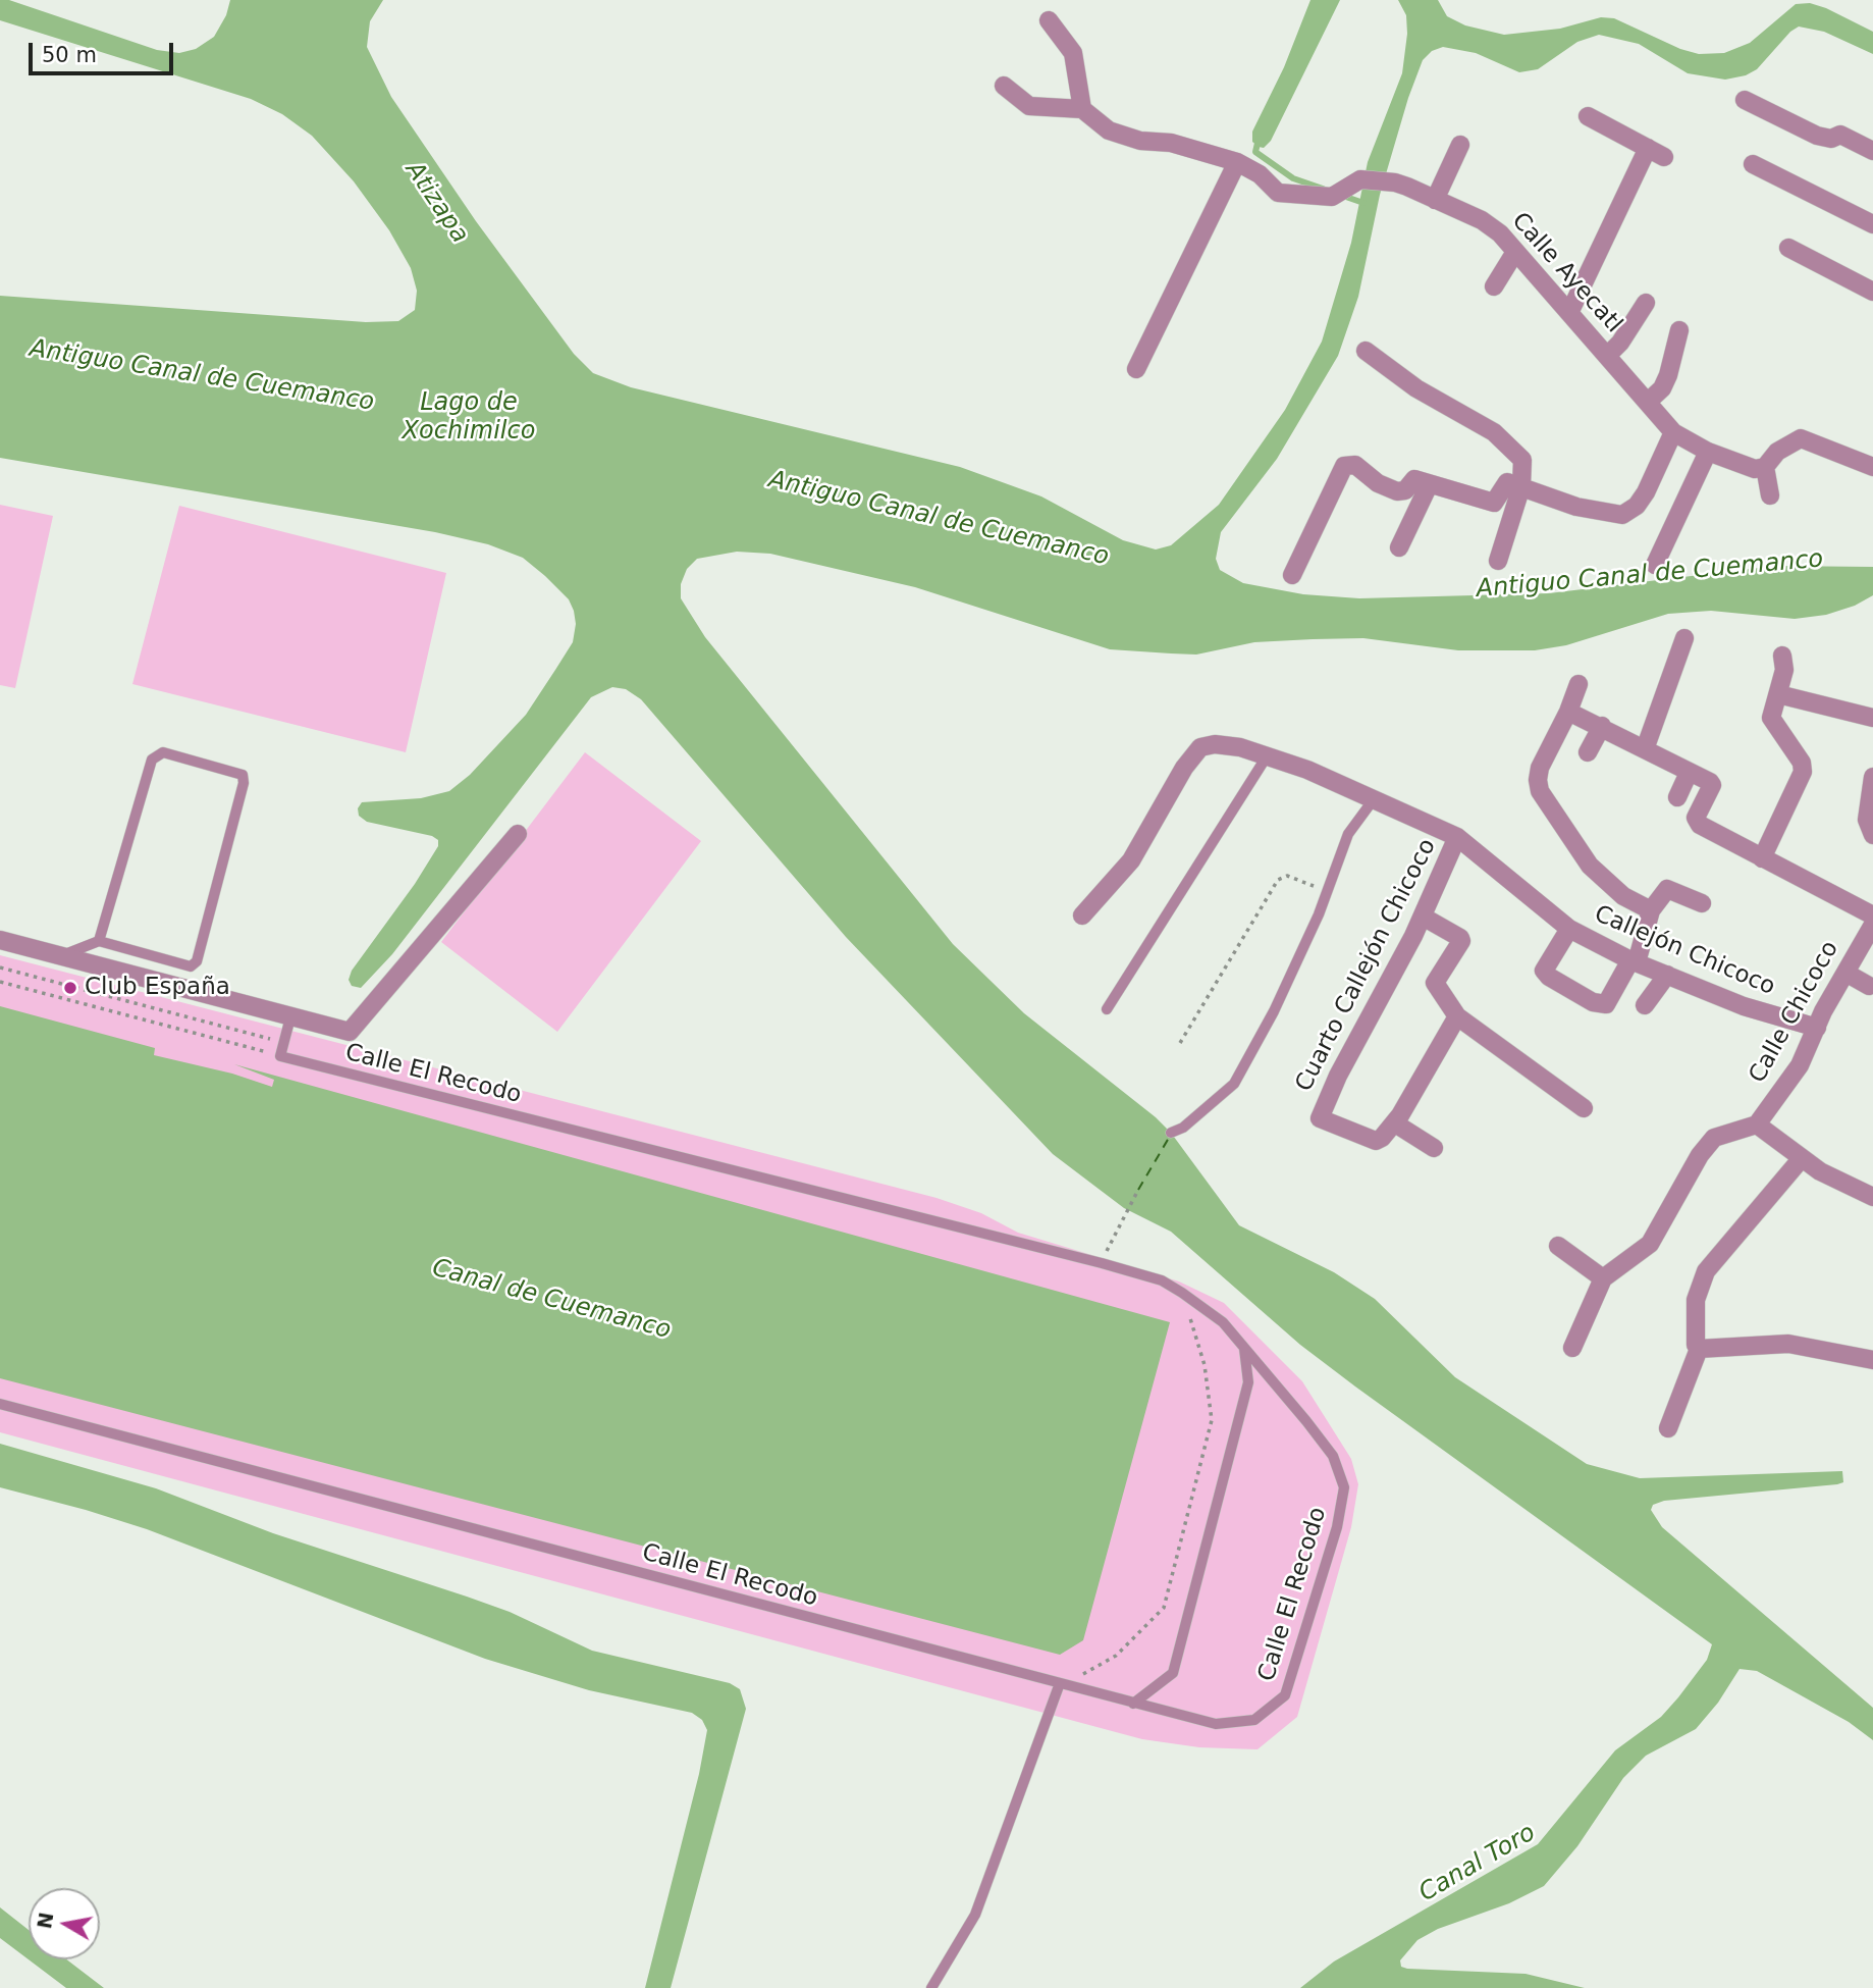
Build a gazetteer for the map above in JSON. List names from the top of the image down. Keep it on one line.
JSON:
{"streets":{"street":["Calle Ayecatl","Callejón Chicoco","Cuarto Callejón Chicoco","Calle Chicoco"],"lane":["Calle El Recodo"]},"crossings":[["Callejón Chicoco","Cuarto Callejón Chicoco"],["Callejón Chicoco","Calle Chicoco"]],"water":["Atizapa","Antiguo Canal de Cuemanco","Lago de Xochimilco","Canal de Cuemanco","Canal Toro"],"places":["Club España"],"scale_bar":"50 m","north":"left"}
